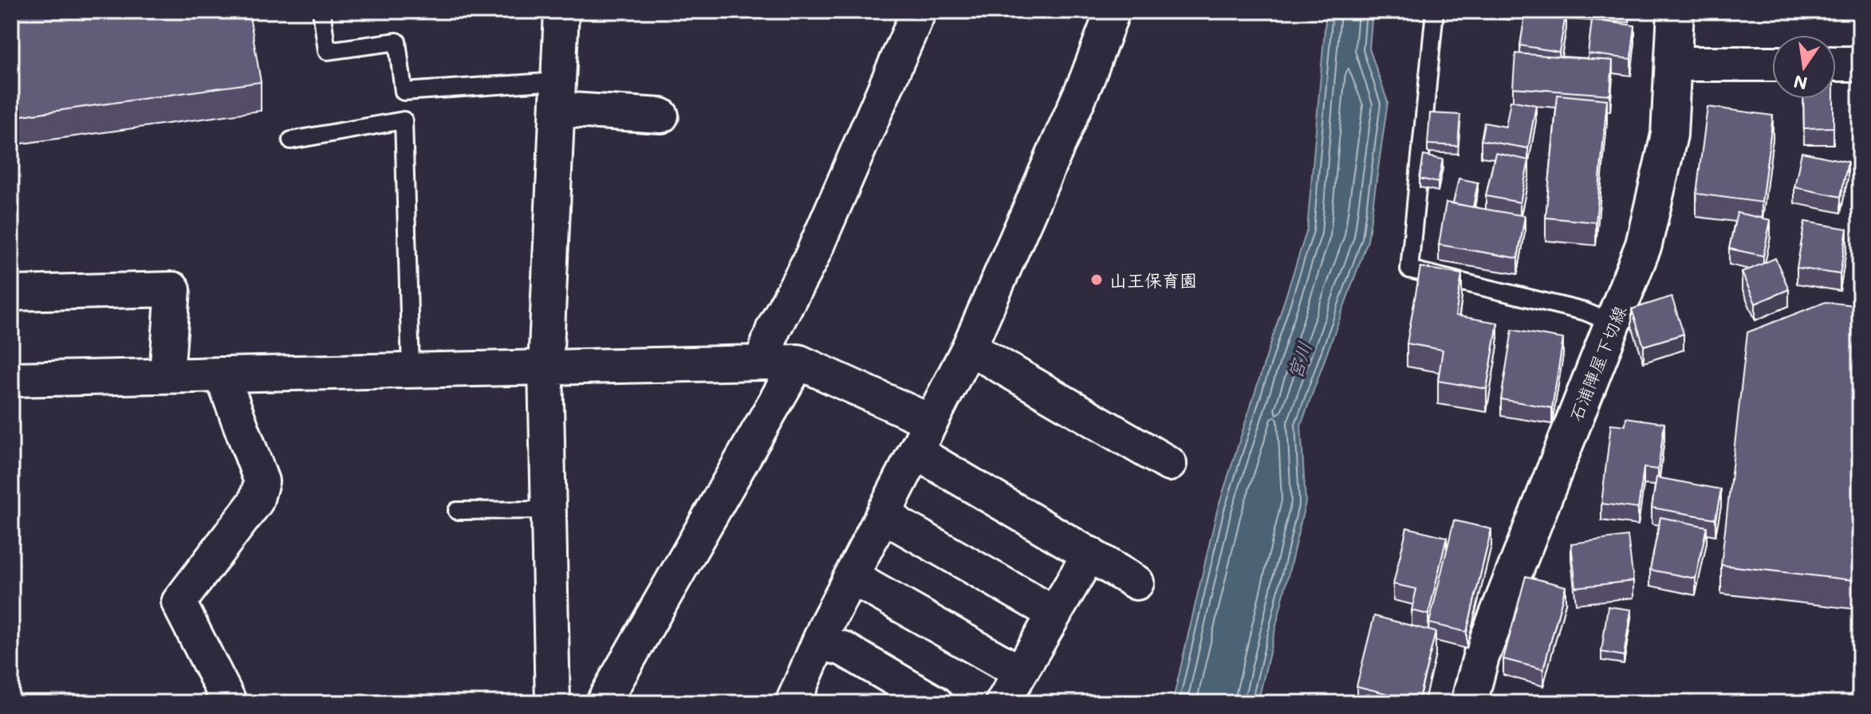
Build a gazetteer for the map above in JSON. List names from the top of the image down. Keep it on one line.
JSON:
{"streets":{"main road":["石浦陣屋下切線"]},"water":["宮川"],"places":["山王保育園"],"north":"bottom"}
